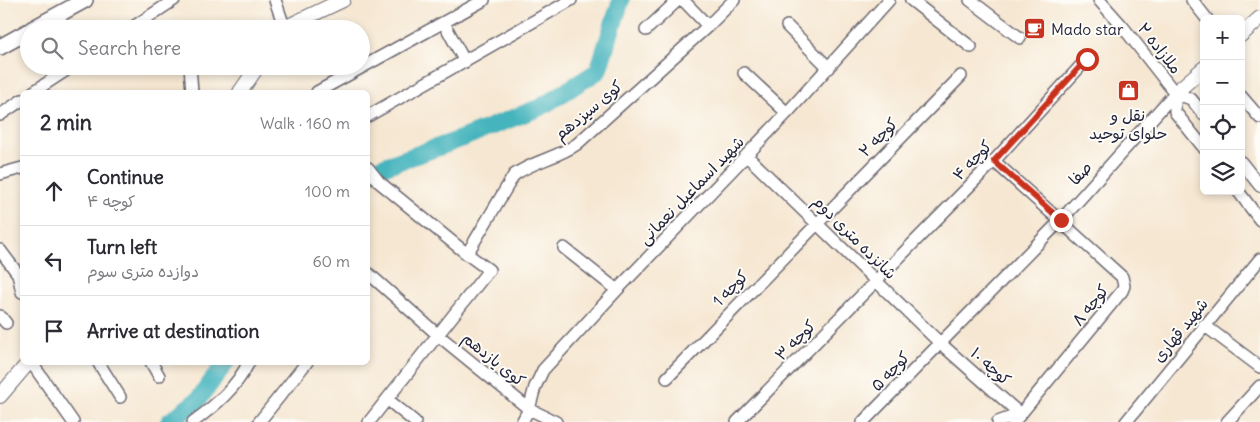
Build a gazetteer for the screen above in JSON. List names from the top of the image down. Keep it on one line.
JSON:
{"streets":{"street":["ملازاده ۲","کوی سیزدهم","کوچه ۲","کوچه ۴","صفا","شهید اسماعیل نعمانی","شانزده متری دوم","کوچه 1","کوچه ۸","شهید قهاری","کوچه ۳","کوی یازدهم","کوچه ۱۰","کوچه ۵"]},"crossings":[["ملازاده ۲","صفا"],["کوچه ۲","شانزده متری دوم"],["کوچه ۲","کوچه 1"],["کوچه ۴","شانزده متری دوم"],["کوچه ۴","کوچه ۳"],["صفا","شانزده متری دوم"],["صفا","کوچه ۸"],["صفا","کوچه ۱۰"],["صفا","کوچه ۵"],["شهید اسماعیل نعمانی","شانزده متری دوم"],["شهید اسماعیل نعمانی","کوی یازدهم"],["شانزده متری دوم","کوچه 1"],["شانزده متری دوم","کوچه ۳"],["شانزده متری دوم","کوچه ۱۰"],["شانزده متری دوم","کوچه ۵"],["کوچه ۸","کوچه ۱۰"],["کوچه ۱۰","کوچه ۵"]],"places":{"cafe":["Mado star"],"shop":["نقل و حلوای توحید"]},"page":{"map_buttons":["+","−"],"search":"Search here","heading":["2 min","Walk · 160 m"],"list":[["Continue","کوچه ۴","100 m"],["Turn left","دوازده متری سوم","60 m"],"Arrive at destination"]}}
